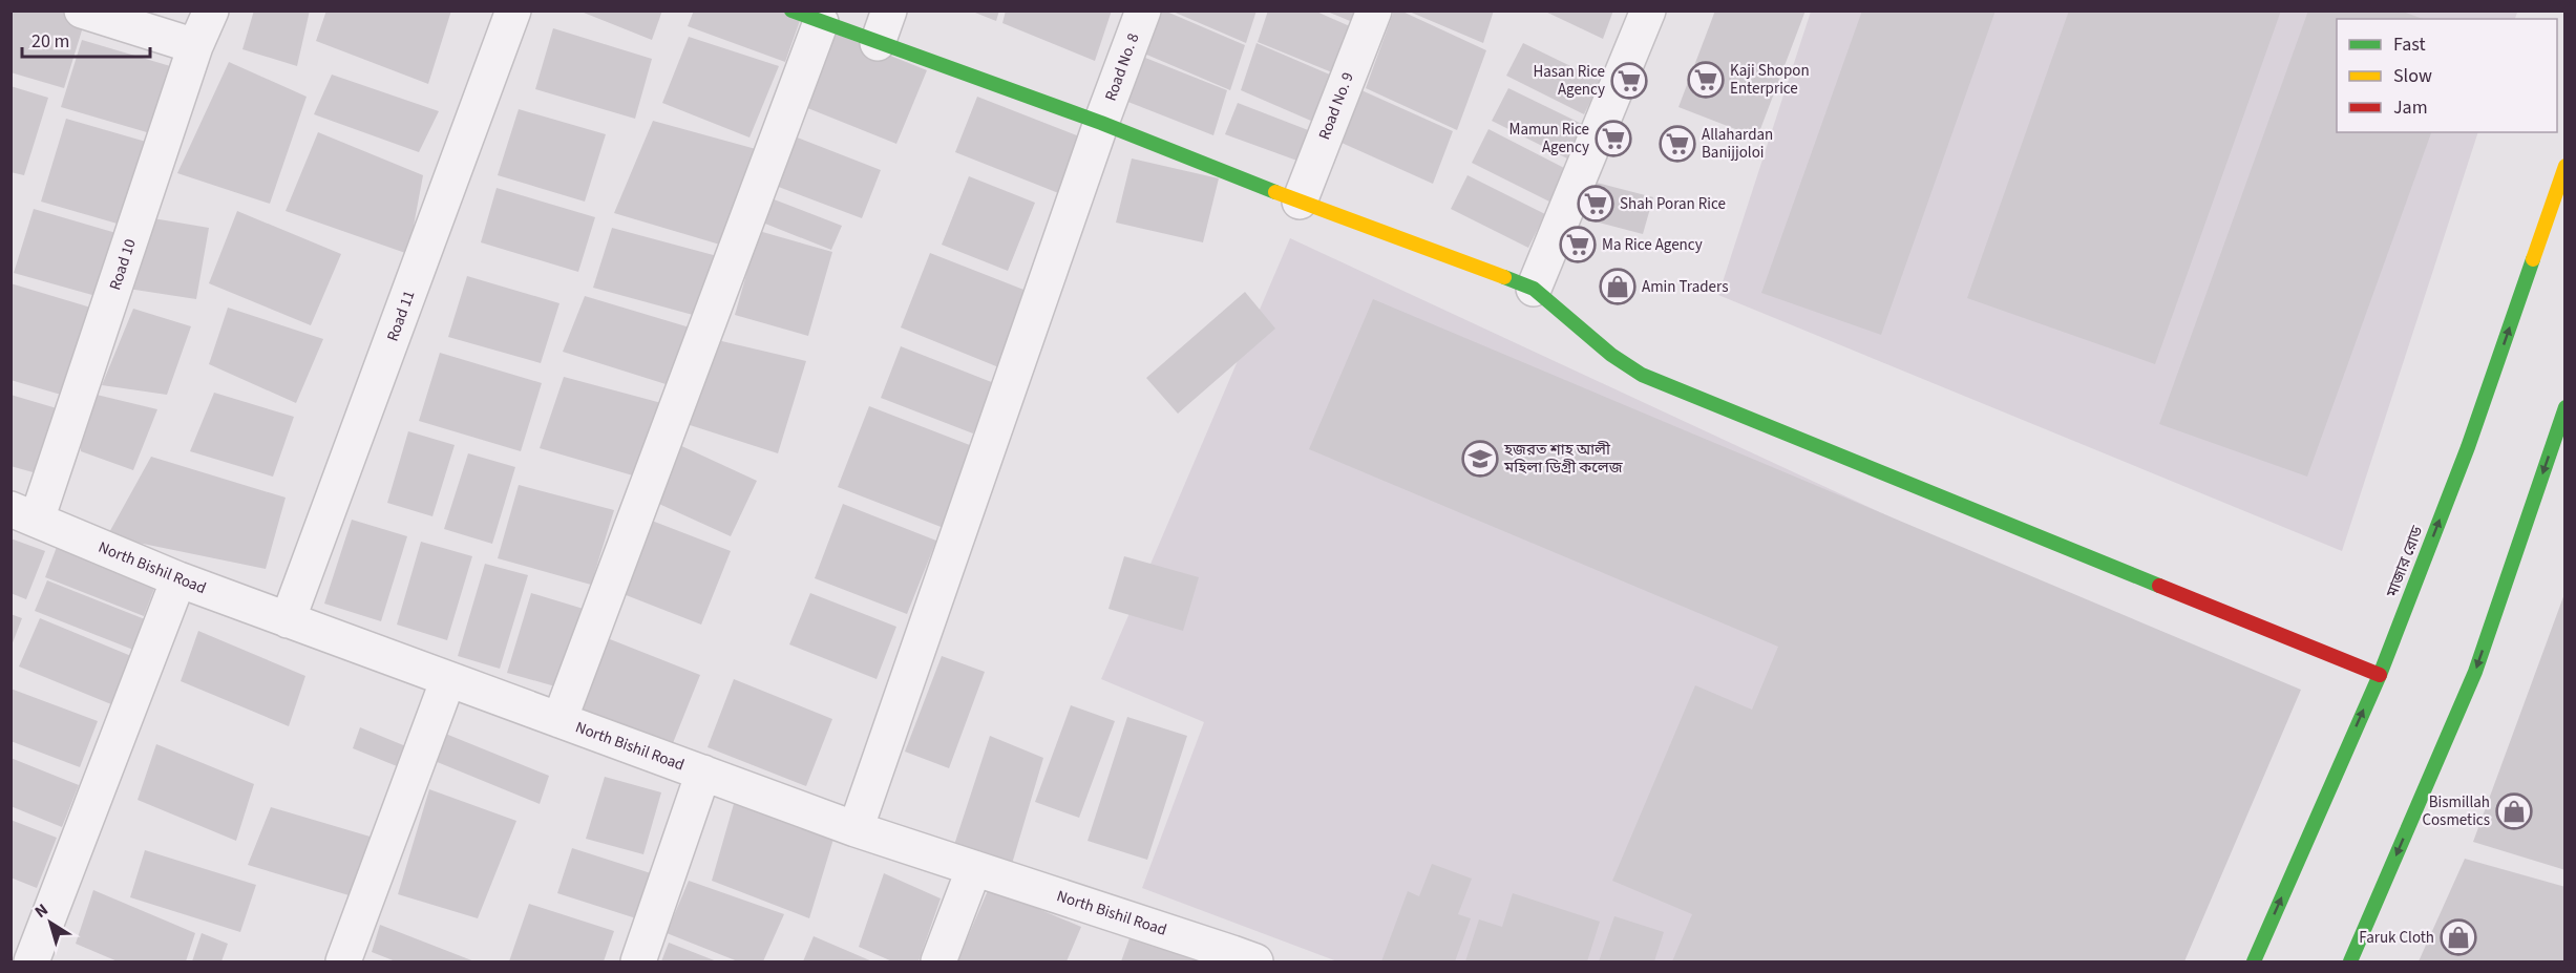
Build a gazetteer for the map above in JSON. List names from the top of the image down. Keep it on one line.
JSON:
{"streets":{"street":["Road No. 8","Road No. 9","Road 10","Road 11","মাজার রোড","North Bishil Road"]},"crossings":[["Road No. 8","North Bishil Road"],["Road 10","North Bishil Road"],["Road 11","North Bishil Road"]],"places":{"supermarket":["Kaji Shopon Enterprice","Hasan Rice Agency","Mamun Rice Agency","Allahardan Banijjoloi","Shah Poran Rice","Ma Rice Agency"],"shop":["Amin Traders","Bismillah Cosmetics","Faruk Cloth"],"school or university":["হজরত শাহ আলী মহিলা ডিগ্রী কলেজ"]},"legend":["Fast","Slow","Jam"],"scale_bar":"20 m","north":"top left"}
